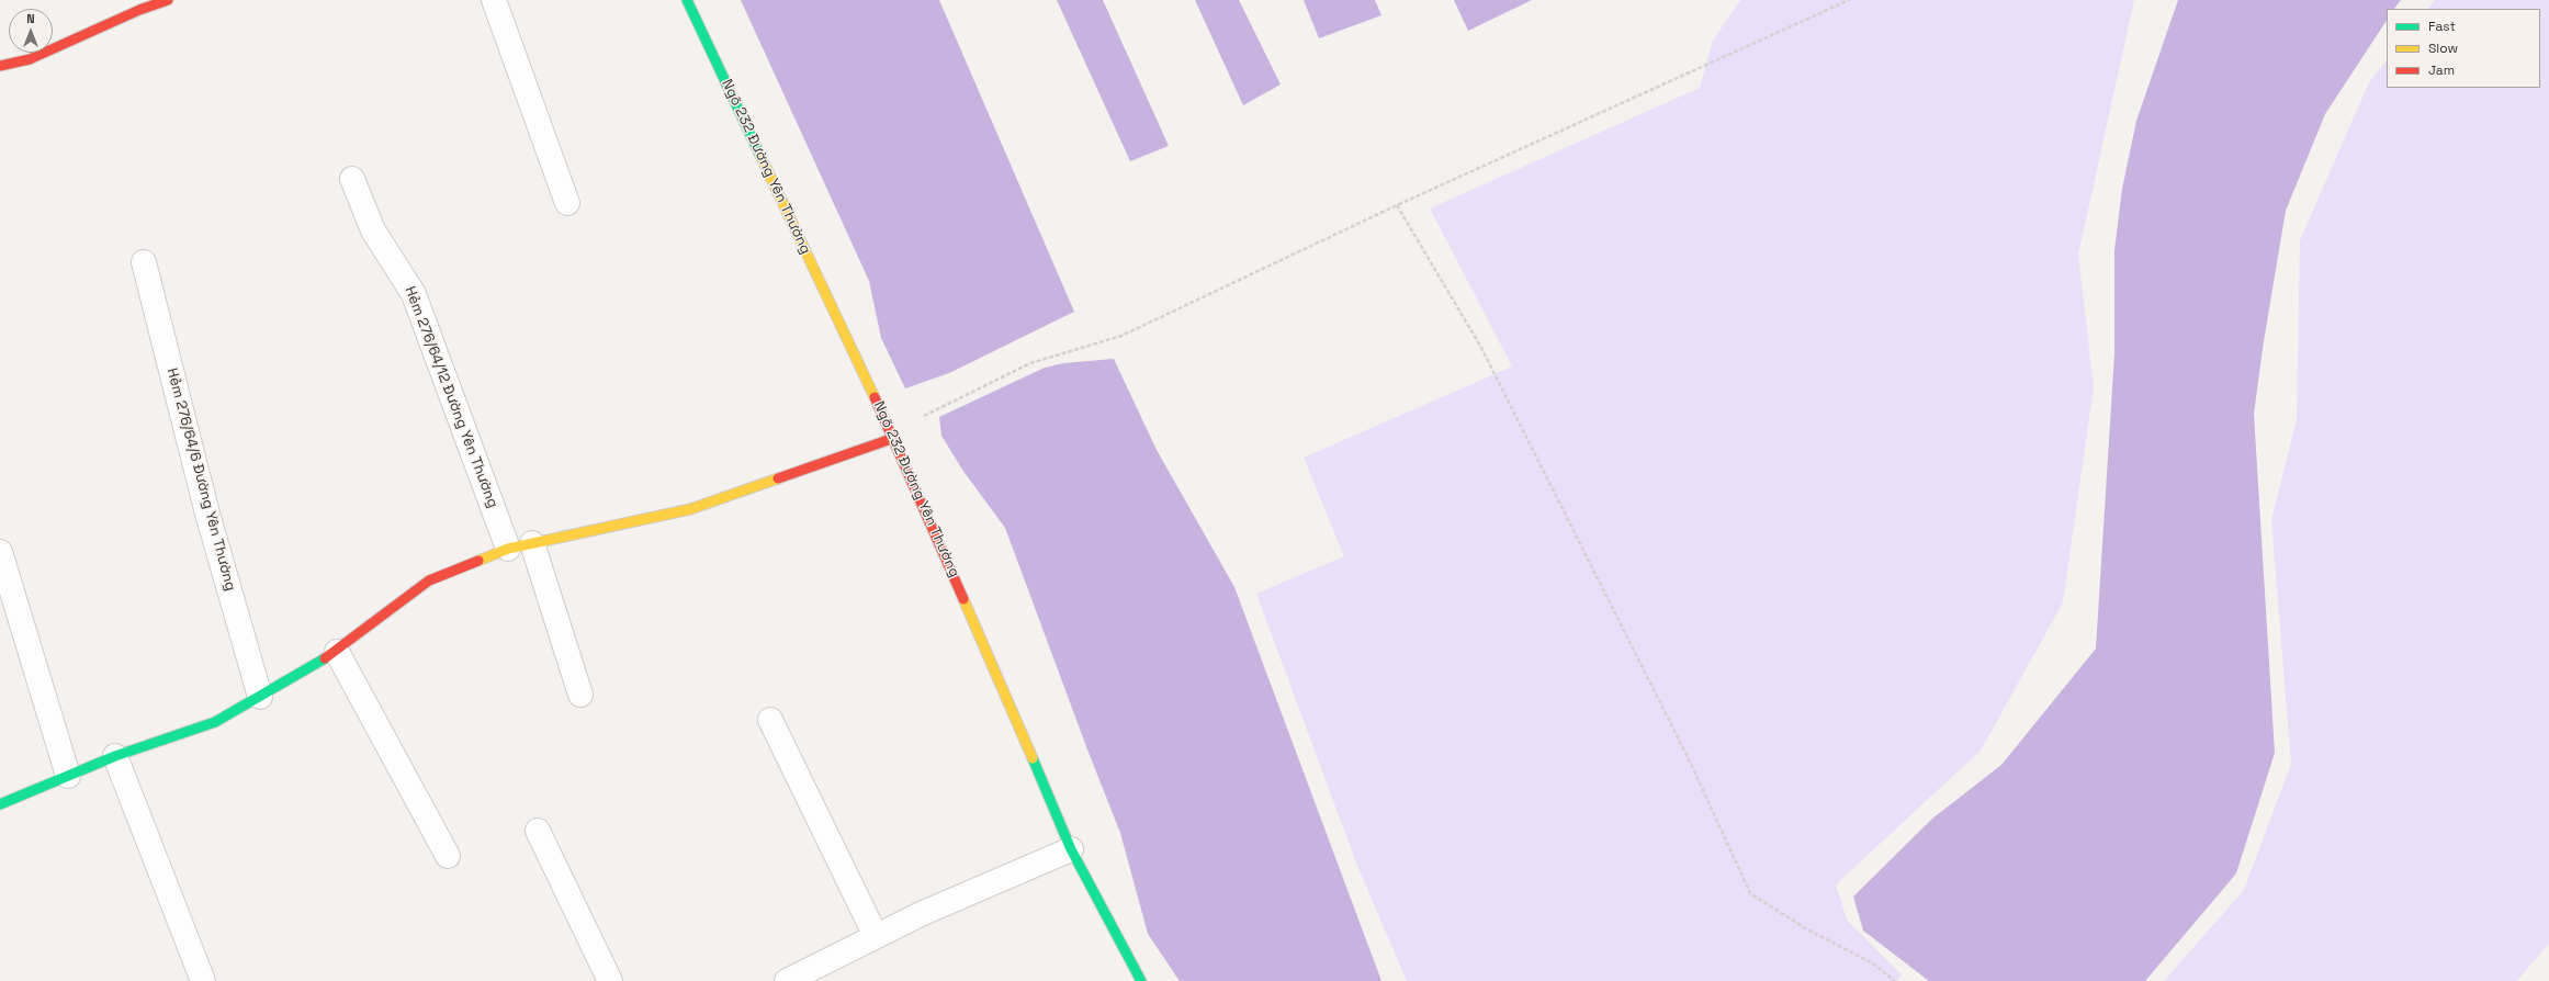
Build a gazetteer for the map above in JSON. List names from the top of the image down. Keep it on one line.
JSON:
{"streets":{"street":["Ngõ 232 Đường Yên Thường","Hẻm 276/64/12 Đường Yên Thường","Hẻm 276/64/6 Đường Yên Thường"]},"legend":["Fast","Slow","Jam"],"north":"top"}
